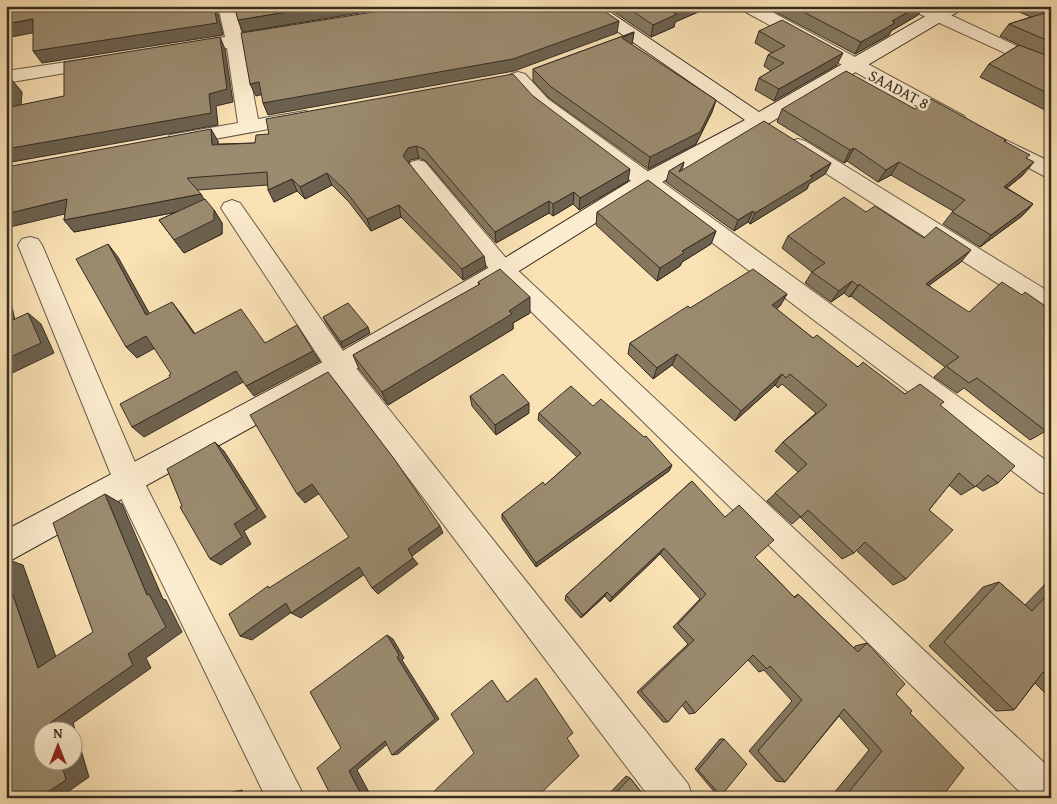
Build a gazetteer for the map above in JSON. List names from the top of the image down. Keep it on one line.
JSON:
{"streets":{"street":["SAADAT 8"]},"north":"top"}
